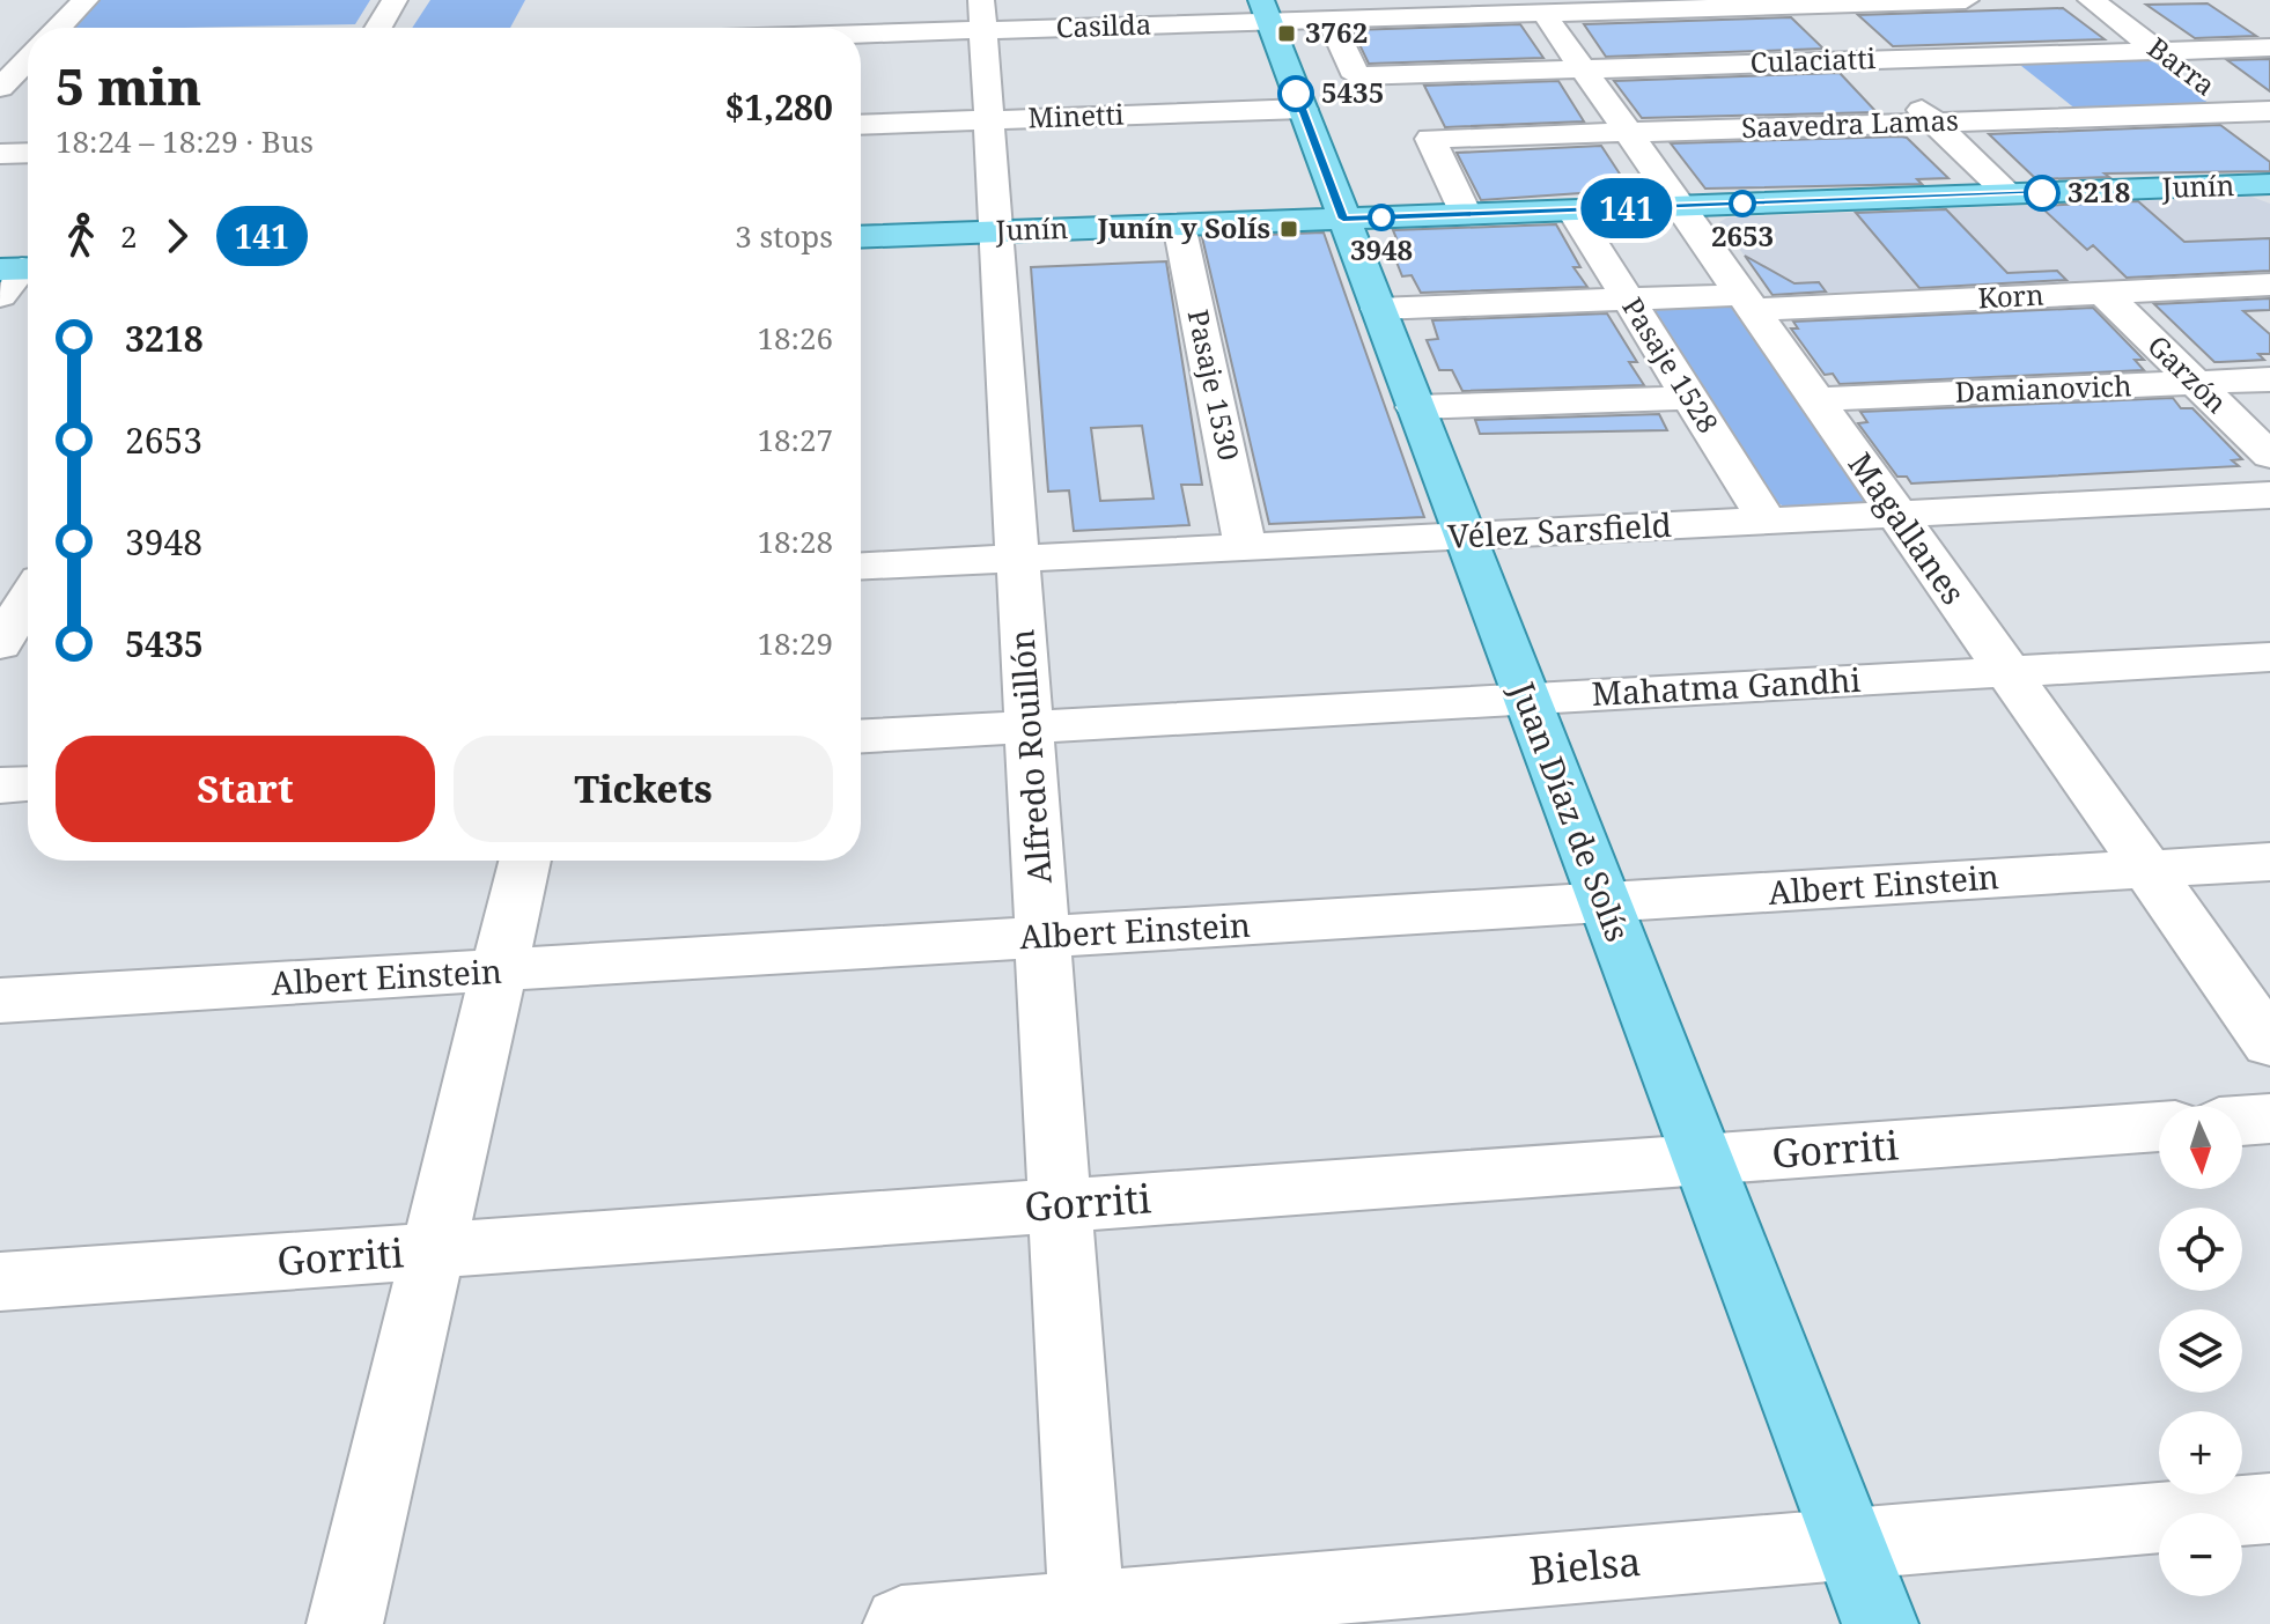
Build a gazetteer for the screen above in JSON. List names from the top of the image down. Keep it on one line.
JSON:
{"streets":{"main road":["Junín","Juan Díaz de Solís"],"street":["Casilda","Culaciatti","Barra","Minetti","Saavedra Lamas","Korn","Pasaje 1528","Garzón","Pasaje 1530","Damianovich","Magallanes","Vélez Sarsfield","Mahatma Gandhi","Alfredo Rouillón","Albert Einstein","Gorriti","Bielsa"]},"crossings":[["Casilda","Culaciatti"],["Casilda","Magallanes"],["Casilda","Alfredo Rouillón"],["Casilda","Juan Díaz de Solís"],["Culaciatti","Barra"],["Culaciatti","Magallanes"],["Barra","Saavedra Lamas"],["Minetti","Alfredo Rouillón"],["Minetti","Juan Díaz de Solís"],["Saavedra Lamas","Junín"],["Saavedra Lamas","Magallanes"],["Junín","Pasaje 1528"],["Junín","Pasaje 1530"],["Junín","Magallanes"],["Junín","Alfredo Rouillón"],["Junín","Juan Díaz de Solís"],["Korn","Pasaje 1528"],["Korn","Garzón"],["Korn","Magallanes"],["Korn","Juan Díaz de Solís"],["Pasaje 1528","Vélez Sarsfield"],["Garzón","Damianovich"],["Pasaje 1530","Vélez Sarsfield"],["Damianovich","Magallanes"],["Magallanes","Vélez Sarsfield"],["Magallanes","Mahatma Gandhi"],["Magallanes","Albert Einstein"],["Vélez Sarsfield","Alfredo Rouillón"],["Vélez Sarsfield","Juan Díaz de Solís"],["Mahatma Gandhi","Alfredo Rouillón"],["Mahatma Gandhi","Juan Díaz de Solís"],["Alfredo Rouillón","Albert Einstein"],["Alfredo Rouillón","Gorriti"],["Alfredo Rouillón","Bielsa"],["Juan Díaz de Solís","Albert Einstein"],["Juan Díaz de Solís","Gorriti"],["Juan Díaz de Solís","Bielsa"]],"places":{"transit":["3762","Junín y Solís"],"other":["5435","3218","2653","3948"]},"lines":["bus line 141"],"north":"bottom","page":{"on_map":"141","heading":["5 min","18:24 – 18:29 · Bus","$1,280"],"legs":["2","141","3 stops"],"list":[{"name":"3218","value":"18:26"},{"name":"2653","value":"18:27"},{"name":"3948","value":"18:28"},{"name":"5435","value":"18:29"}],"buttons":["Start","Tickets"],"map_buttons":["+","−"]}}
